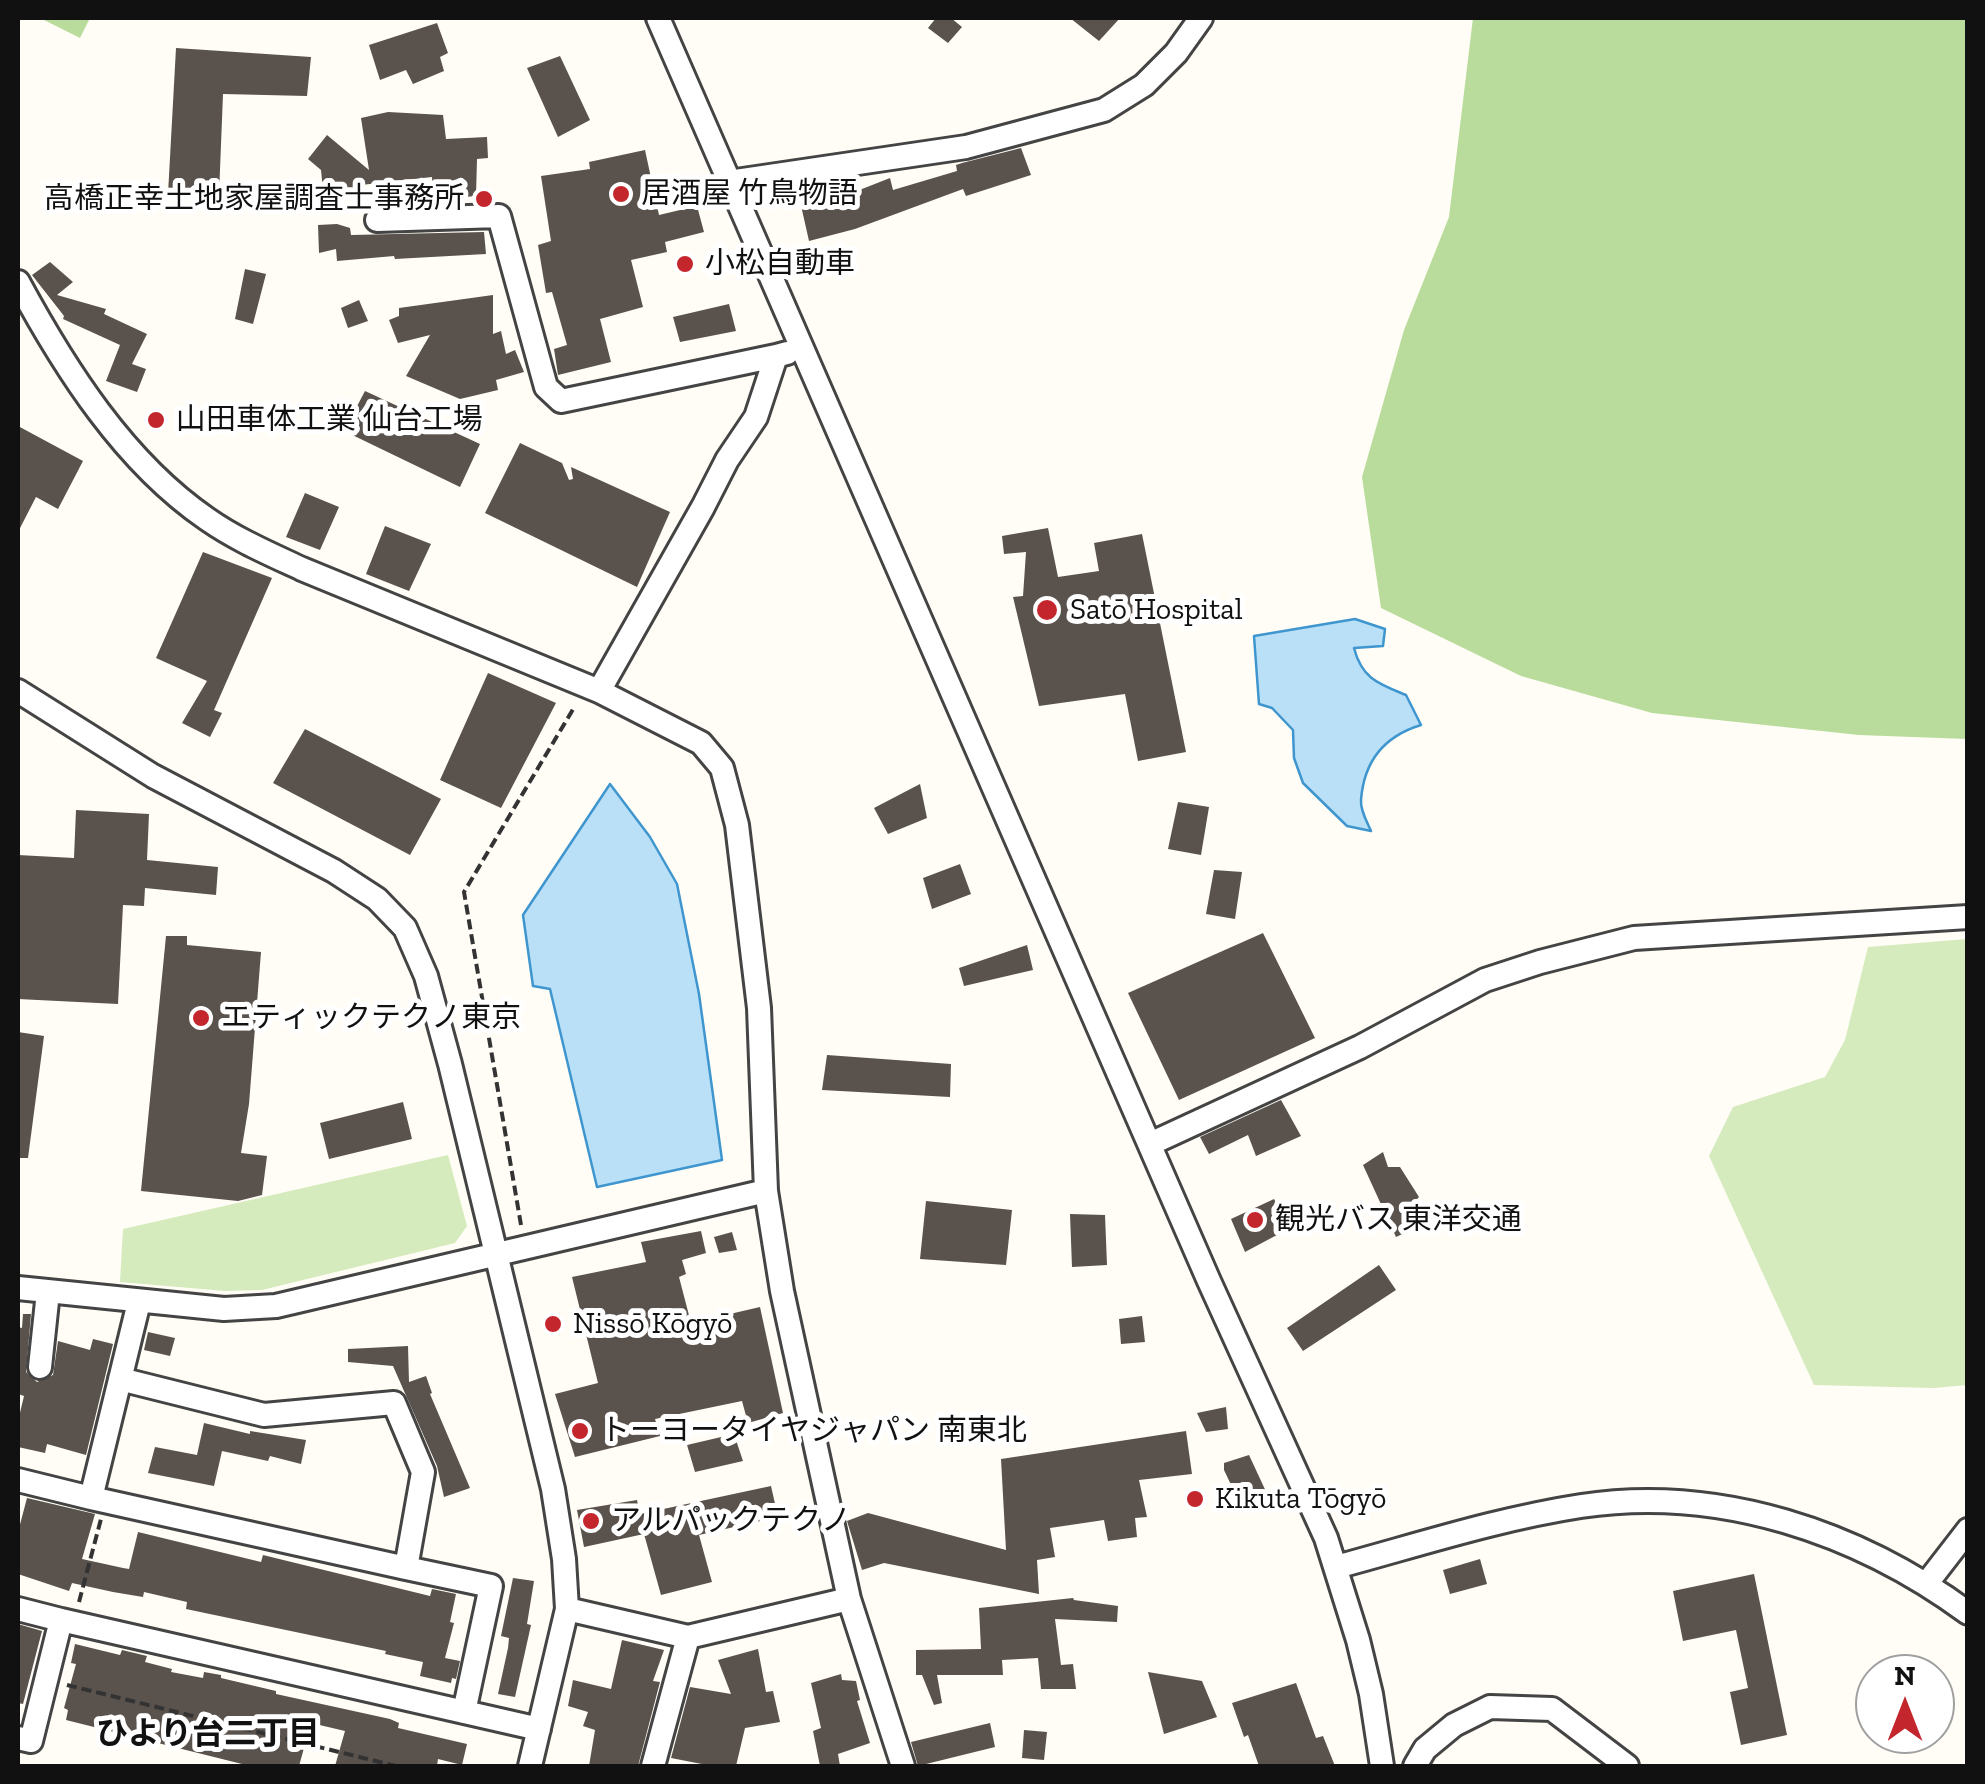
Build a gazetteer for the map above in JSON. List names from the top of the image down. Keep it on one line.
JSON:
{"districts":["ひより台二丁目"],"places":["居酒屋 竹鳥物語","高橋正幸土地家屋調査士事務所","小松自動車","山田車体工業 仙台工場","Satō Hospital","エティックテクノ東京","観光バス 東洋交通","Nissō Kōgyō","トーヨータイヤジャパン 南東北","Kikuta Tōgyō","アルパックテクノ"],"north":"top"}
